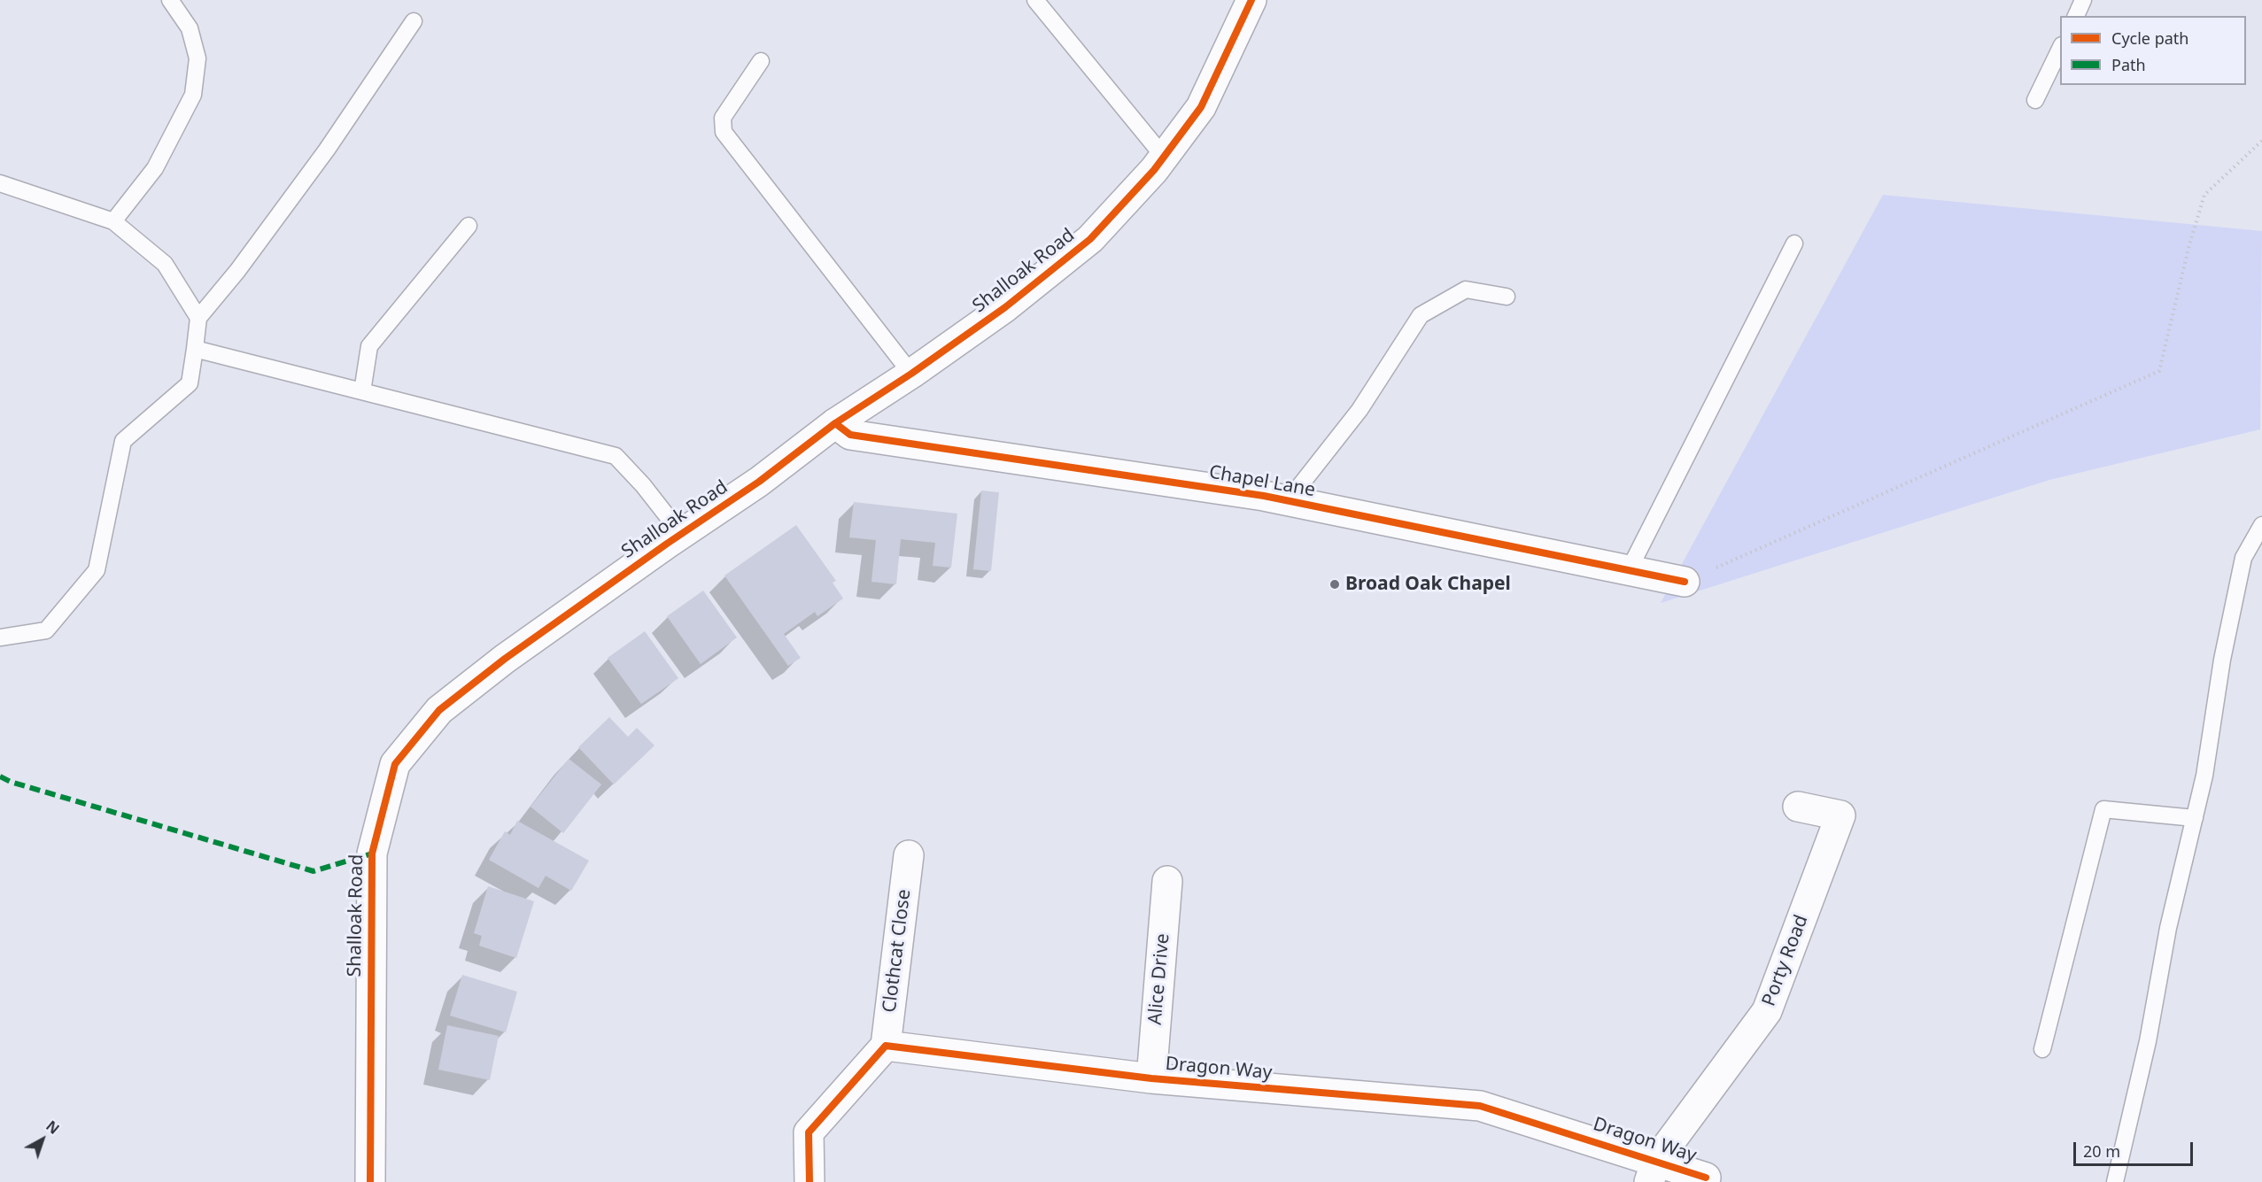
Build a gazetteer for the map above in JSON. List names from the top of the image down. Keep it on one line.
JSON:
{"streets":{"street":["Shalloak Road","Chapel Lane","Clothcat Close","Porty Road","Alice Drive","Dragon Way"]},"crossings":[["Shalloak Road","Chapel Lane"],["Clothcat Close","Dragon Way"],["Porty Road","Dragon Way"],["Alice Drive","Dragon Way"]],"places":["Broad Oak Chapel"],"legend":["Cycle path","Path"],"scale_bar":"20 m","north":"top right"}
